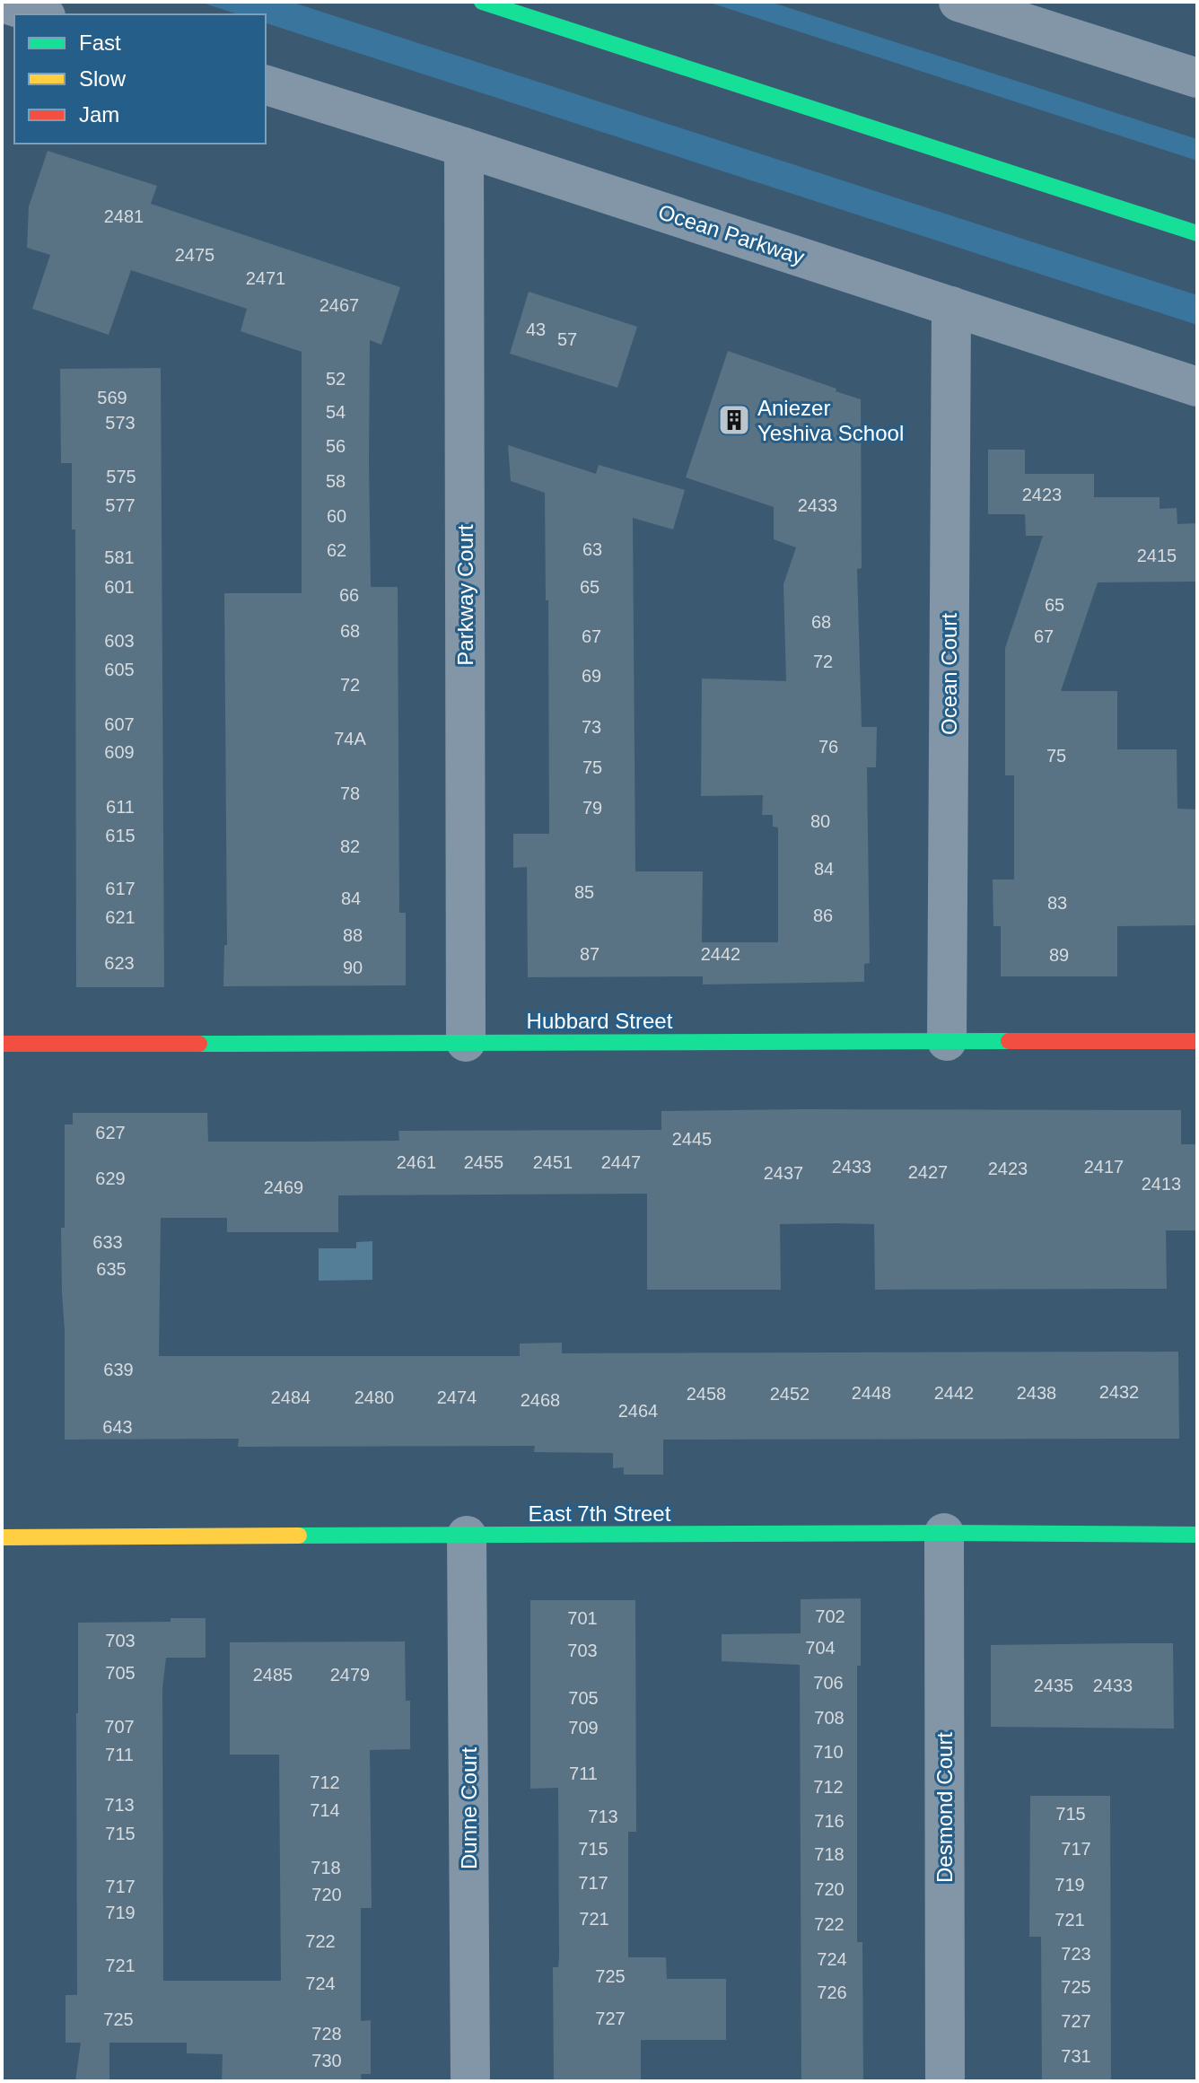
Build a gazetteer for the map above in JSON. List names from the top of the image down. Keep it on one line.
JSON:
{"streets":{"street":["Ocean Parkway","Parkway Court","Ocean Court","Hubbard Street","East 7th Street","Desmond Court","Dunne Court"]},"crossings":[["Ocean Parkway","Parkway Court"],["Ocean Parkway","Ocean Court"],["Parkway Court","Hubbard Street"],["Ocean Court","Hubbard Street"],["East 7th Street","Desmond Court"],["East 7th Street","Dunne Court"]],"places":{"building":["Aniezer Yeshiva School"]},"house_numbers":["2481","2475","2471","2467","43","57","52","569","54","573","56","575","58","2423","577","2433","60","63","62","2415","581","601","65","66","65","68","68","67","67","603","72","605","69","72","607","73","74A","76","609","75","75","78","611","79","80","615","82","84","617","85","84","83","86","621","88","87","2442","89","623","90","627","2445","2461","2455","2451","2447","2433","2417","2423","2427","2437","629","2413","2469","633","635","639","2432","2448","2442","2438","2458","2452","2484","2480","2474","2468","2464","643","702","701","703","704","703","705","2485","2479","706","2435","2433","705","708","707","709","710","711","711","712","712","713","714","715","713","716","715","715","717","718","718","717","719","717","720","720","719","721","721","722","722","723","724","721","725","724","725","726","727","725","727","728","731","730"],"legend":["Fast","Slow","Jam"]}
